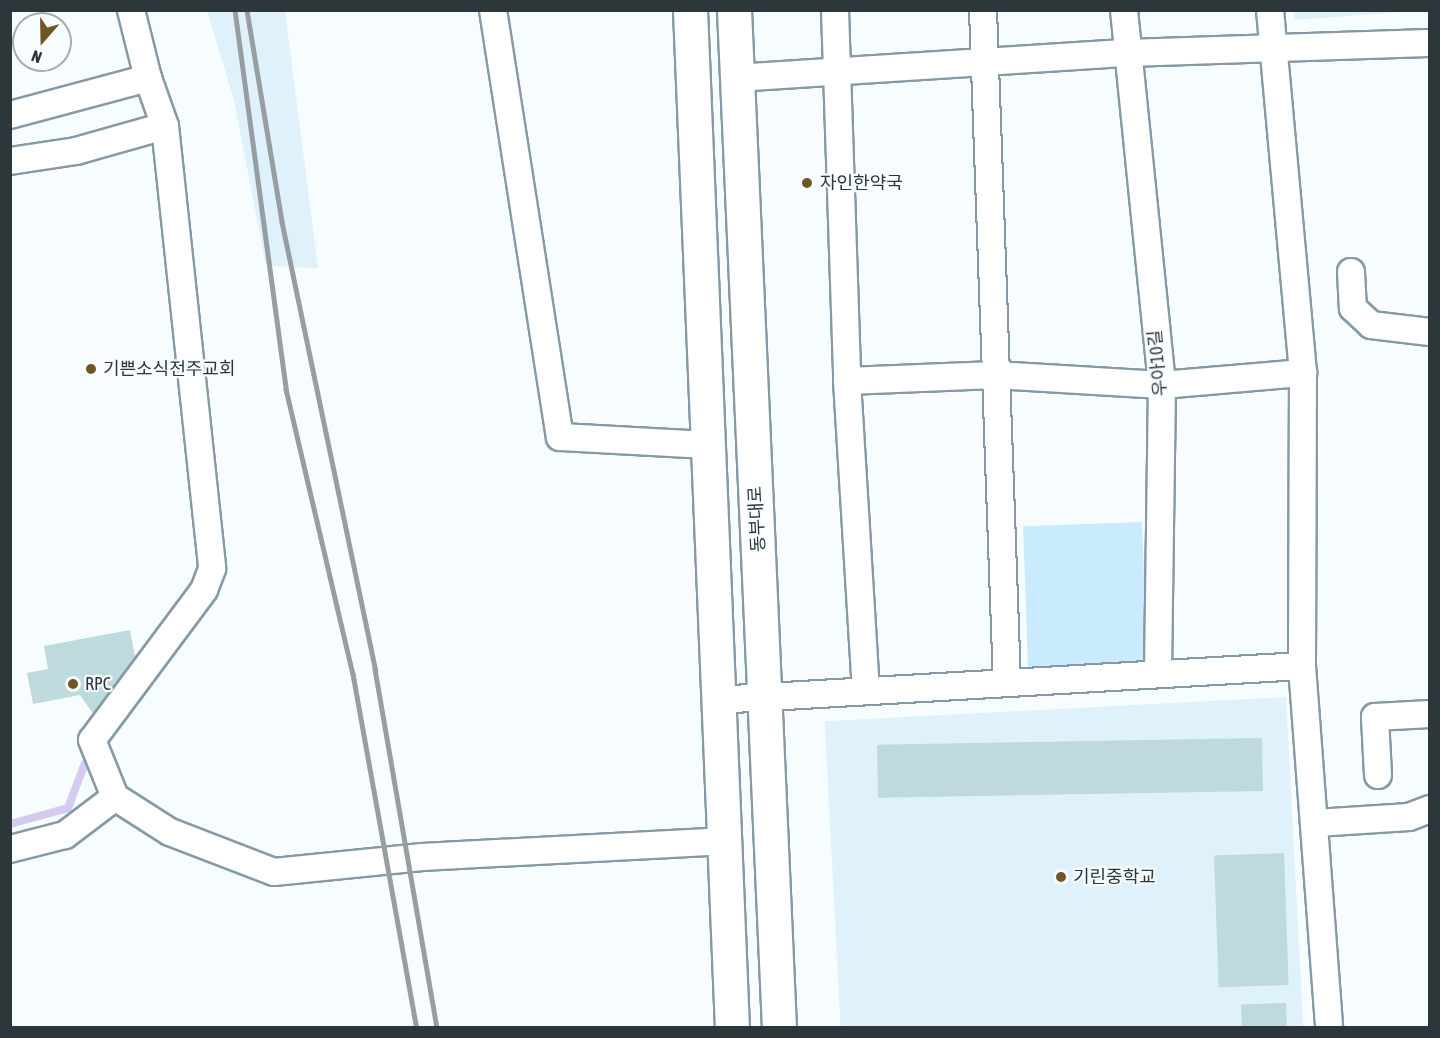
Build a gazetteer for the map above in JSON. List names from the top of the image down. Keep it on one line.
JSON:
{"streets":{"main road":["동부대로"],"street":["우아10길"]},"places":["자인한약국","기쁜소식전주교회","RPC","기린중학교"],"north":"bottom"}
